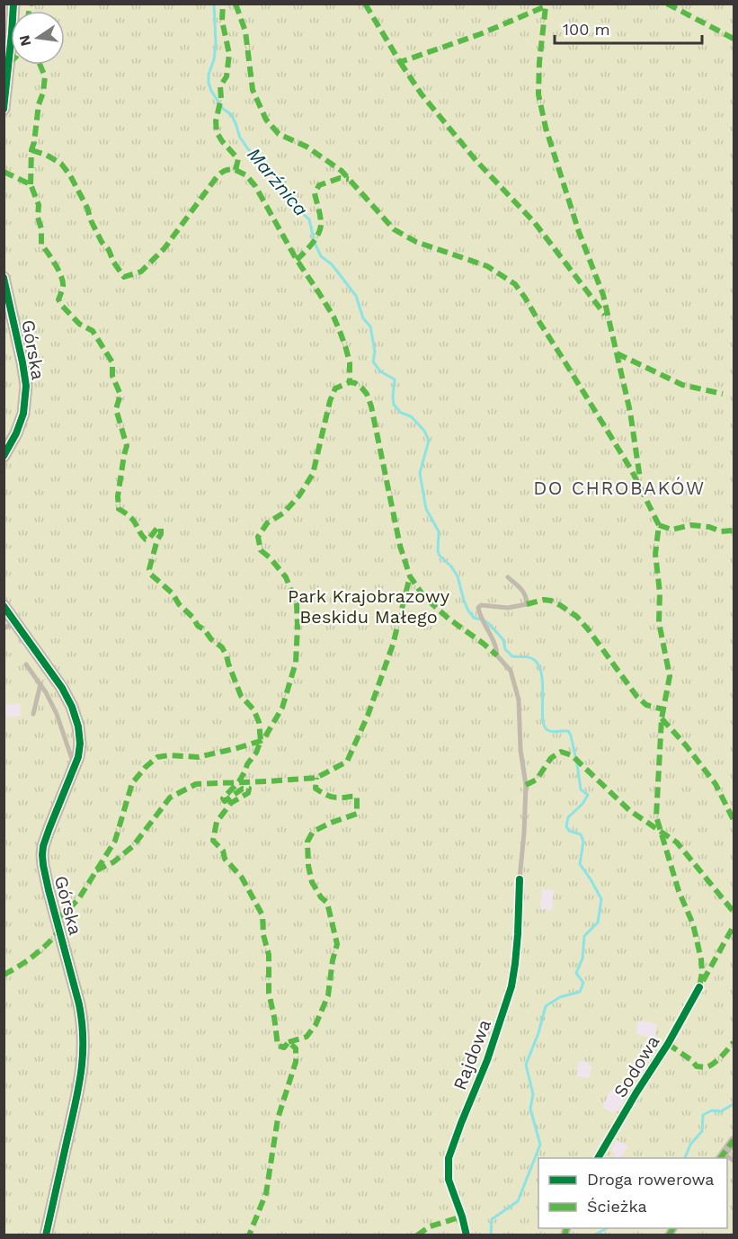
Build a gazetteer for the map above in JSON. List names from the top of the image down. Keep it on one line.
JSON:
{"streets":{"street":["Górska","Rajdowa","Sodowa"]},"districts":["DO CHROBAKÓW"],"water":["Marźnica"],"parks":["Park Krajobrazowy Beskidu Małego"],"legend":["Droga rowerowa","Ścieżka"],"scale_bar":"100 m","north":"left"}
